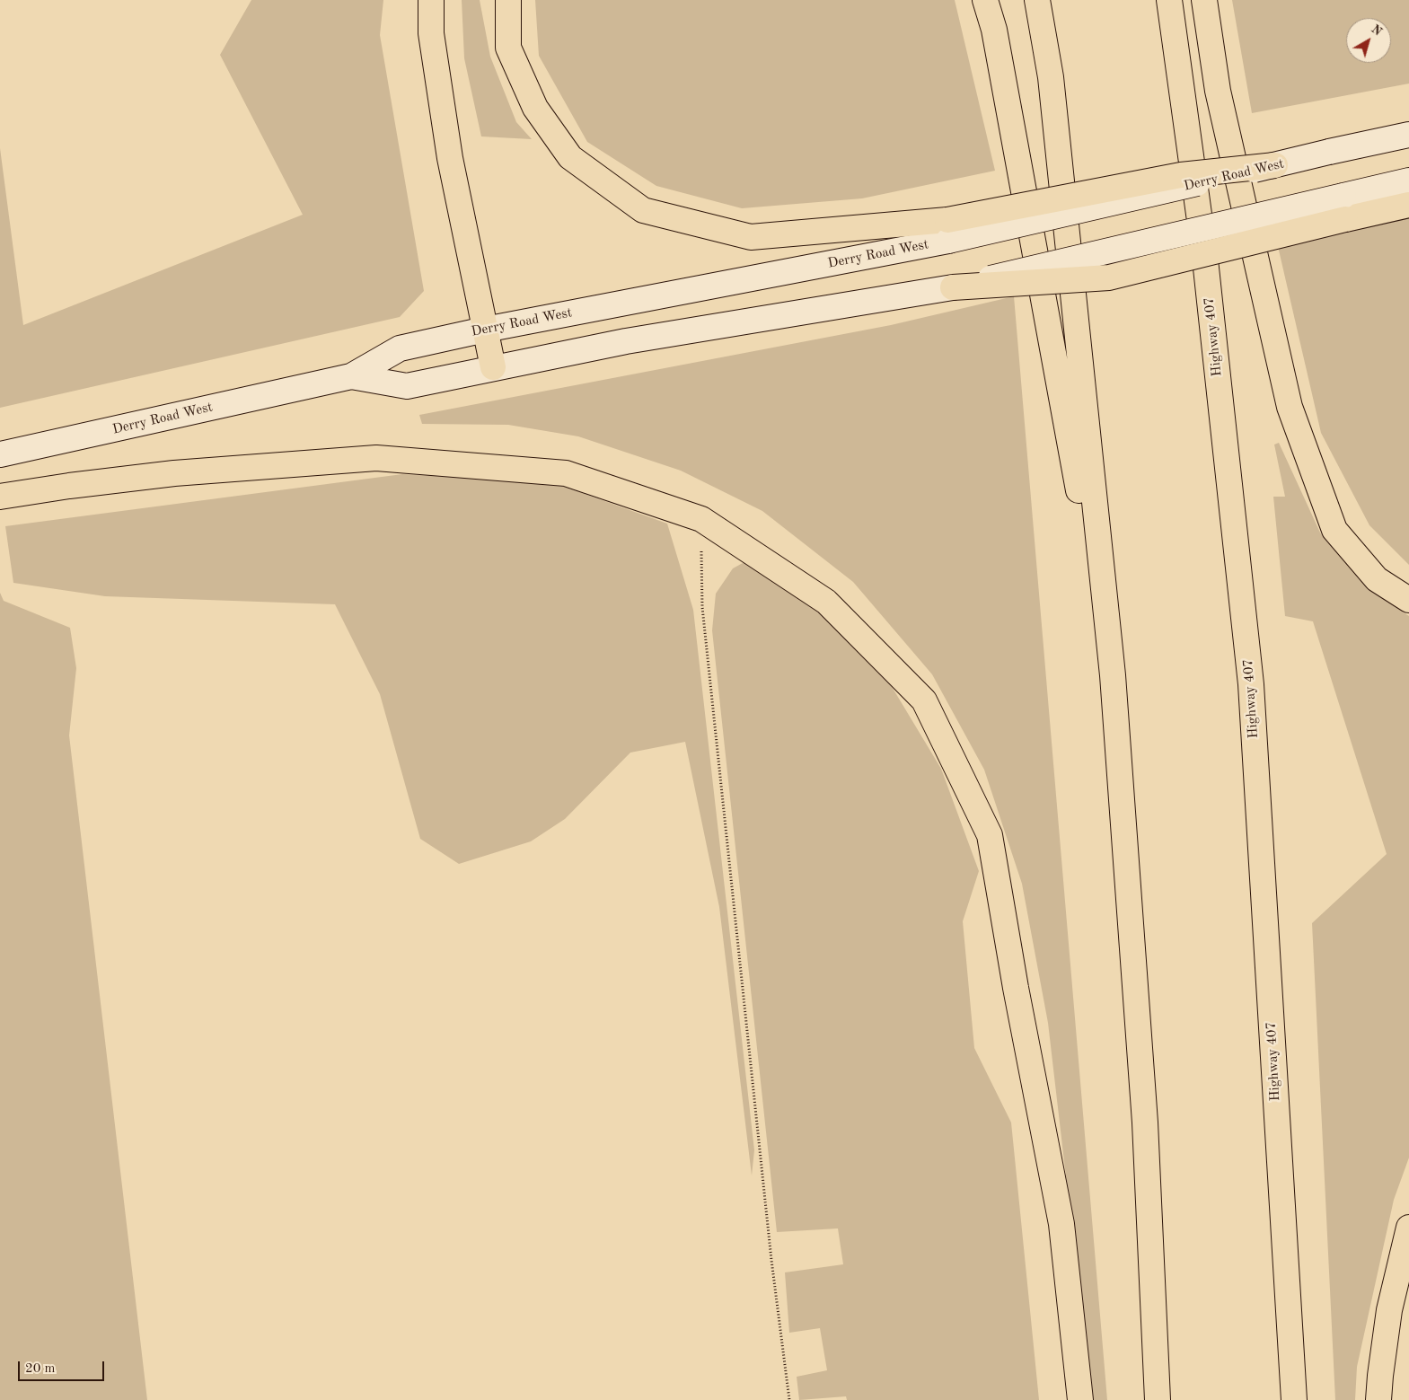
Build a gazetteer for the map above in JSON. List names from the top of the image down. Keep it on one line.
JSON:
{"streets":{"highway":["Highway 407"],"main road":["Derry Road West"]},"scale_bar":"20 m","north":"top right"}
